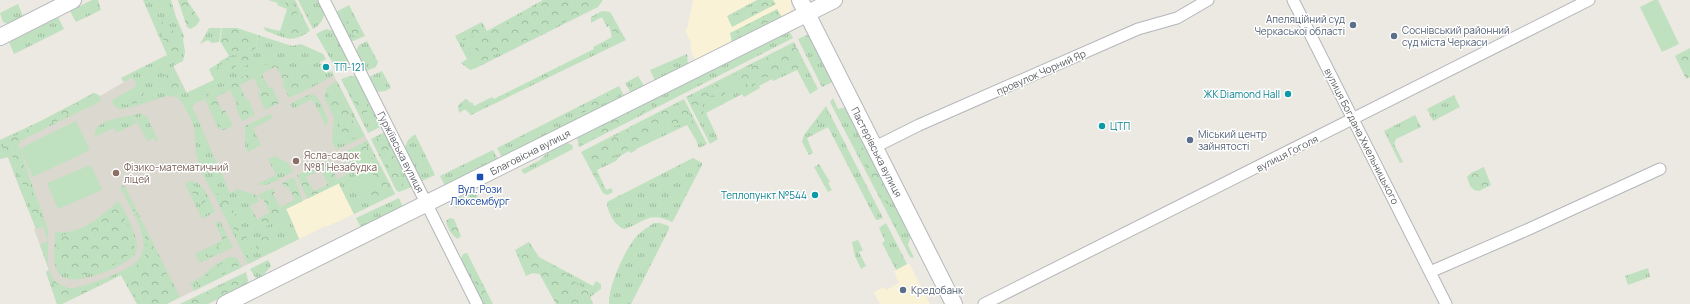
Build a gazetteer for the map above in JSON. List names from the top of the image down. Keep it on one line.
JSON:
{"streets":{"main road":["Благовісна вулиця","Пастерівська вулиця"],"street":["провулок Чорний Яр","вулиця Богдана Хмельницького","Гуржіївська вулиця","вулиця Гоголя"]},"crossings":[["провулок Чорний Яр","Пастерівська вулиця"],["вулиця Богдана Хмельницького","вулиця Гоголя"],["Гуржіївська вулиця","Благовісна вулиця"],["Благовісна вулиця","Пастерівська вулиця"]],"places":{"other":["Апеляційний суд Черкаської області","Соснівський районний суд міста Черкаси","ТП-121","ЖК Diamond Hall","ЦТП","Міський центр зайнятості","Ясла-садок №81 Незабудка","Фізико-математичний ліцей","Теплопункт №544","Кредобанк"],"transit":["Вул. Рози Люксембург"]}}
